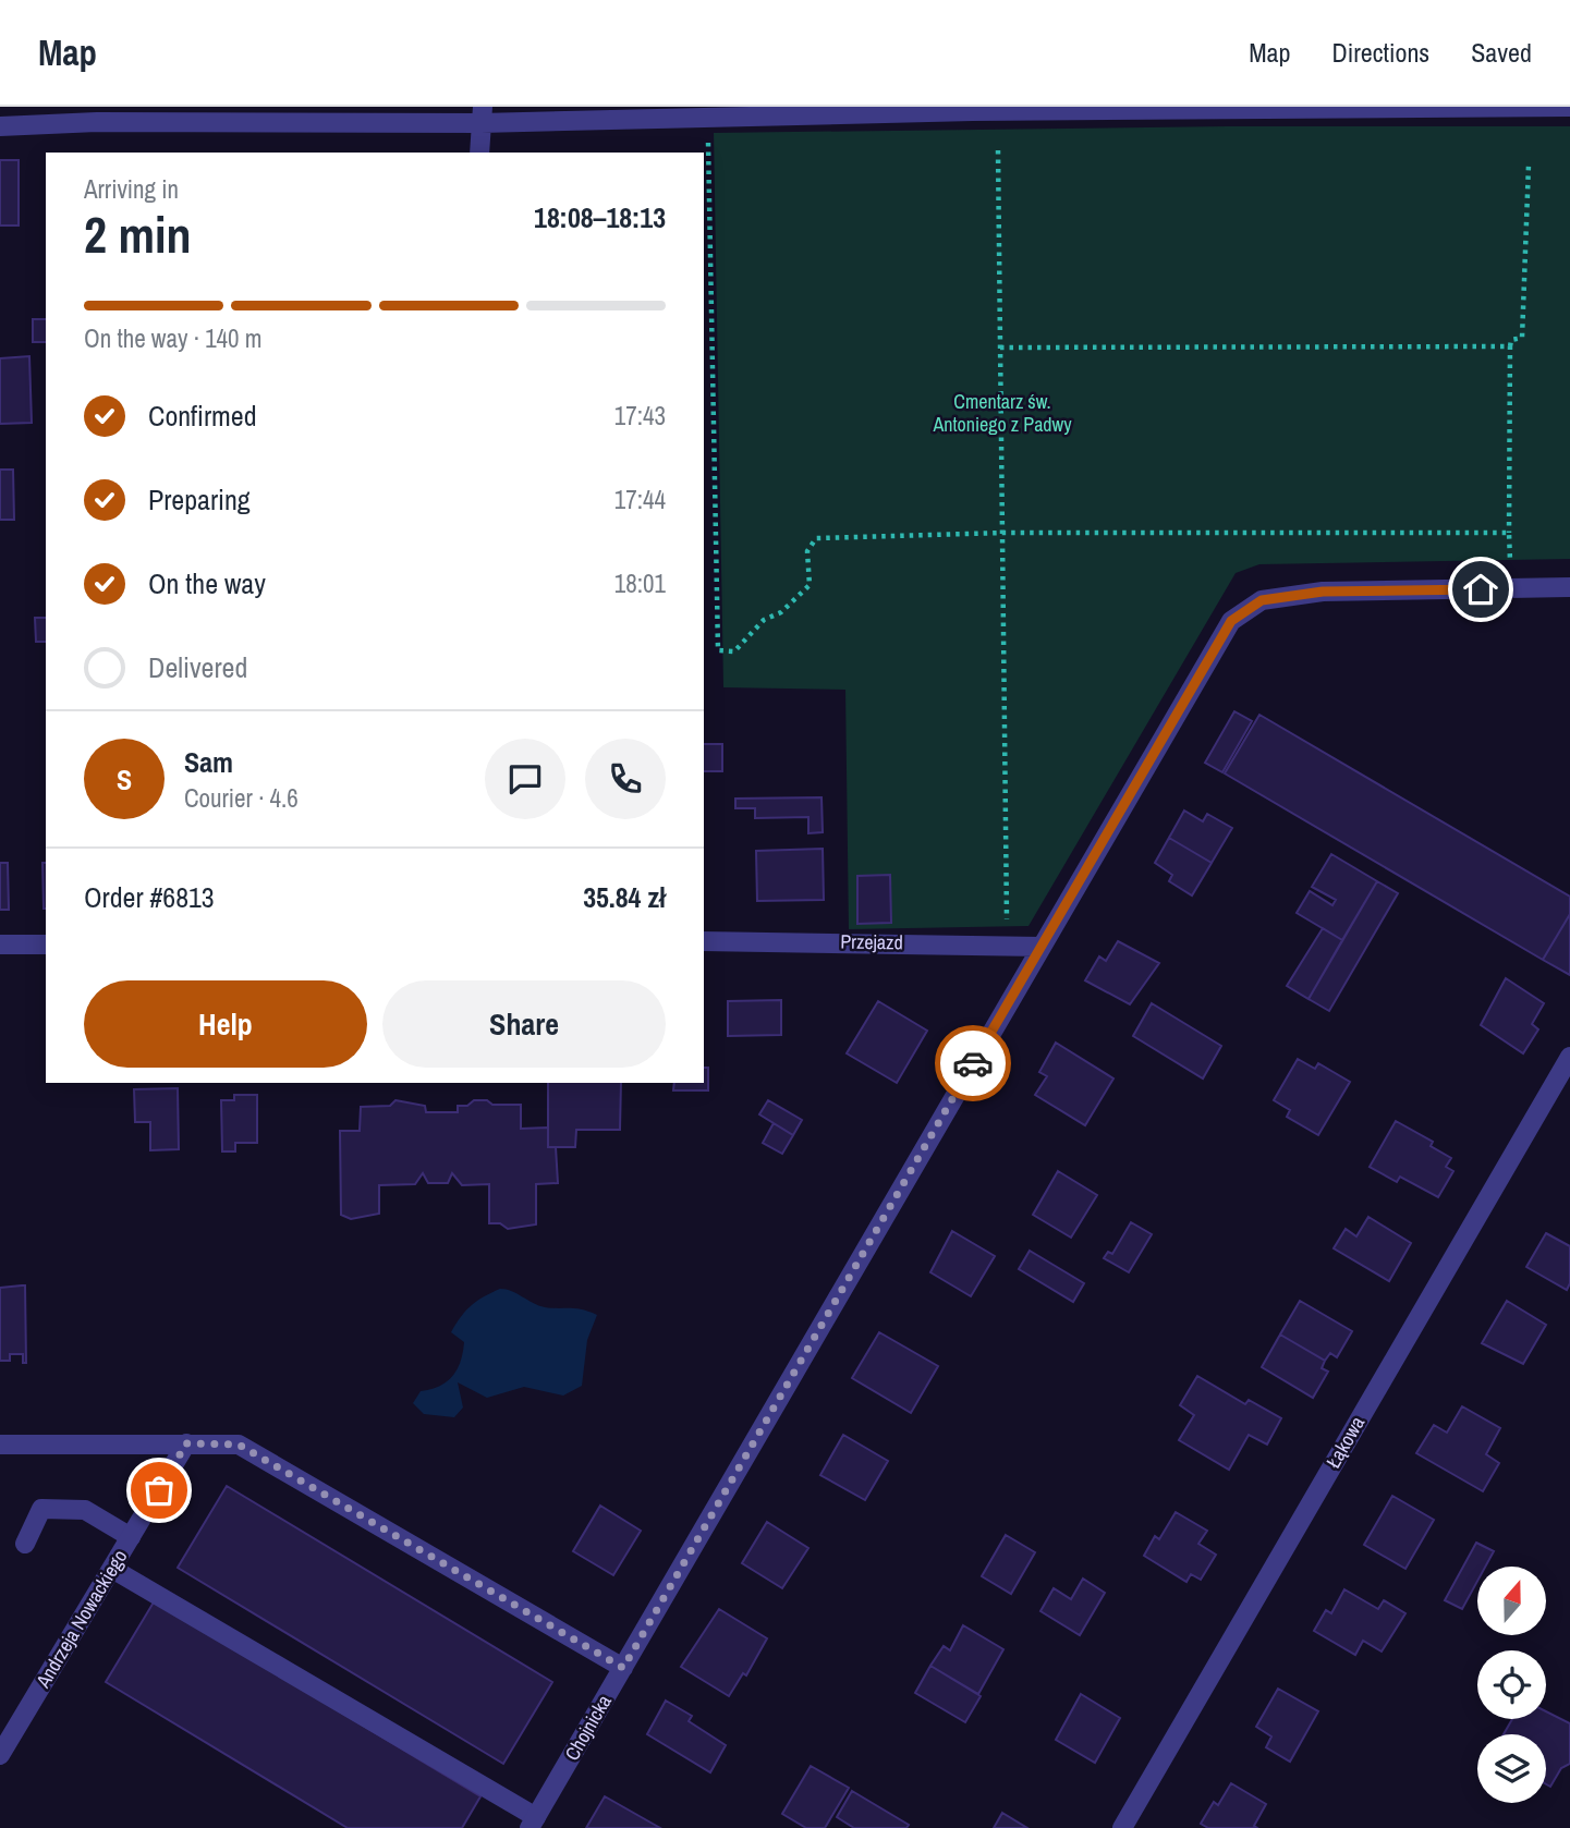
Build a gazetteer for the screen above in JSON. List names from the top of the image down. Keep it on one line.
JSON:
{"streets":{"street":["Przejazd","Łąkowa","Andrzeja Nowackiego","Chojnicka"]},"crossings":[["Przejazd","Chojnicka"]],"parks":["Cmentarz św. Antoniego z Padwy"],"north":"top","page":{"header":"Map","nav":["Map","Directions","Saved"],"heading":["2 min","Arriving in","18:08–18:13"],"panel":["Sam","Courier · 4.6","Order #6813","35.84 zł"],"bar":"On the way · 140 m","list":[["Confirmed","17:43"],["Preparing","17:44"],["On the way","18:01"],"Delivered"],"round":"S","buttons":["Help","Share"]}}
